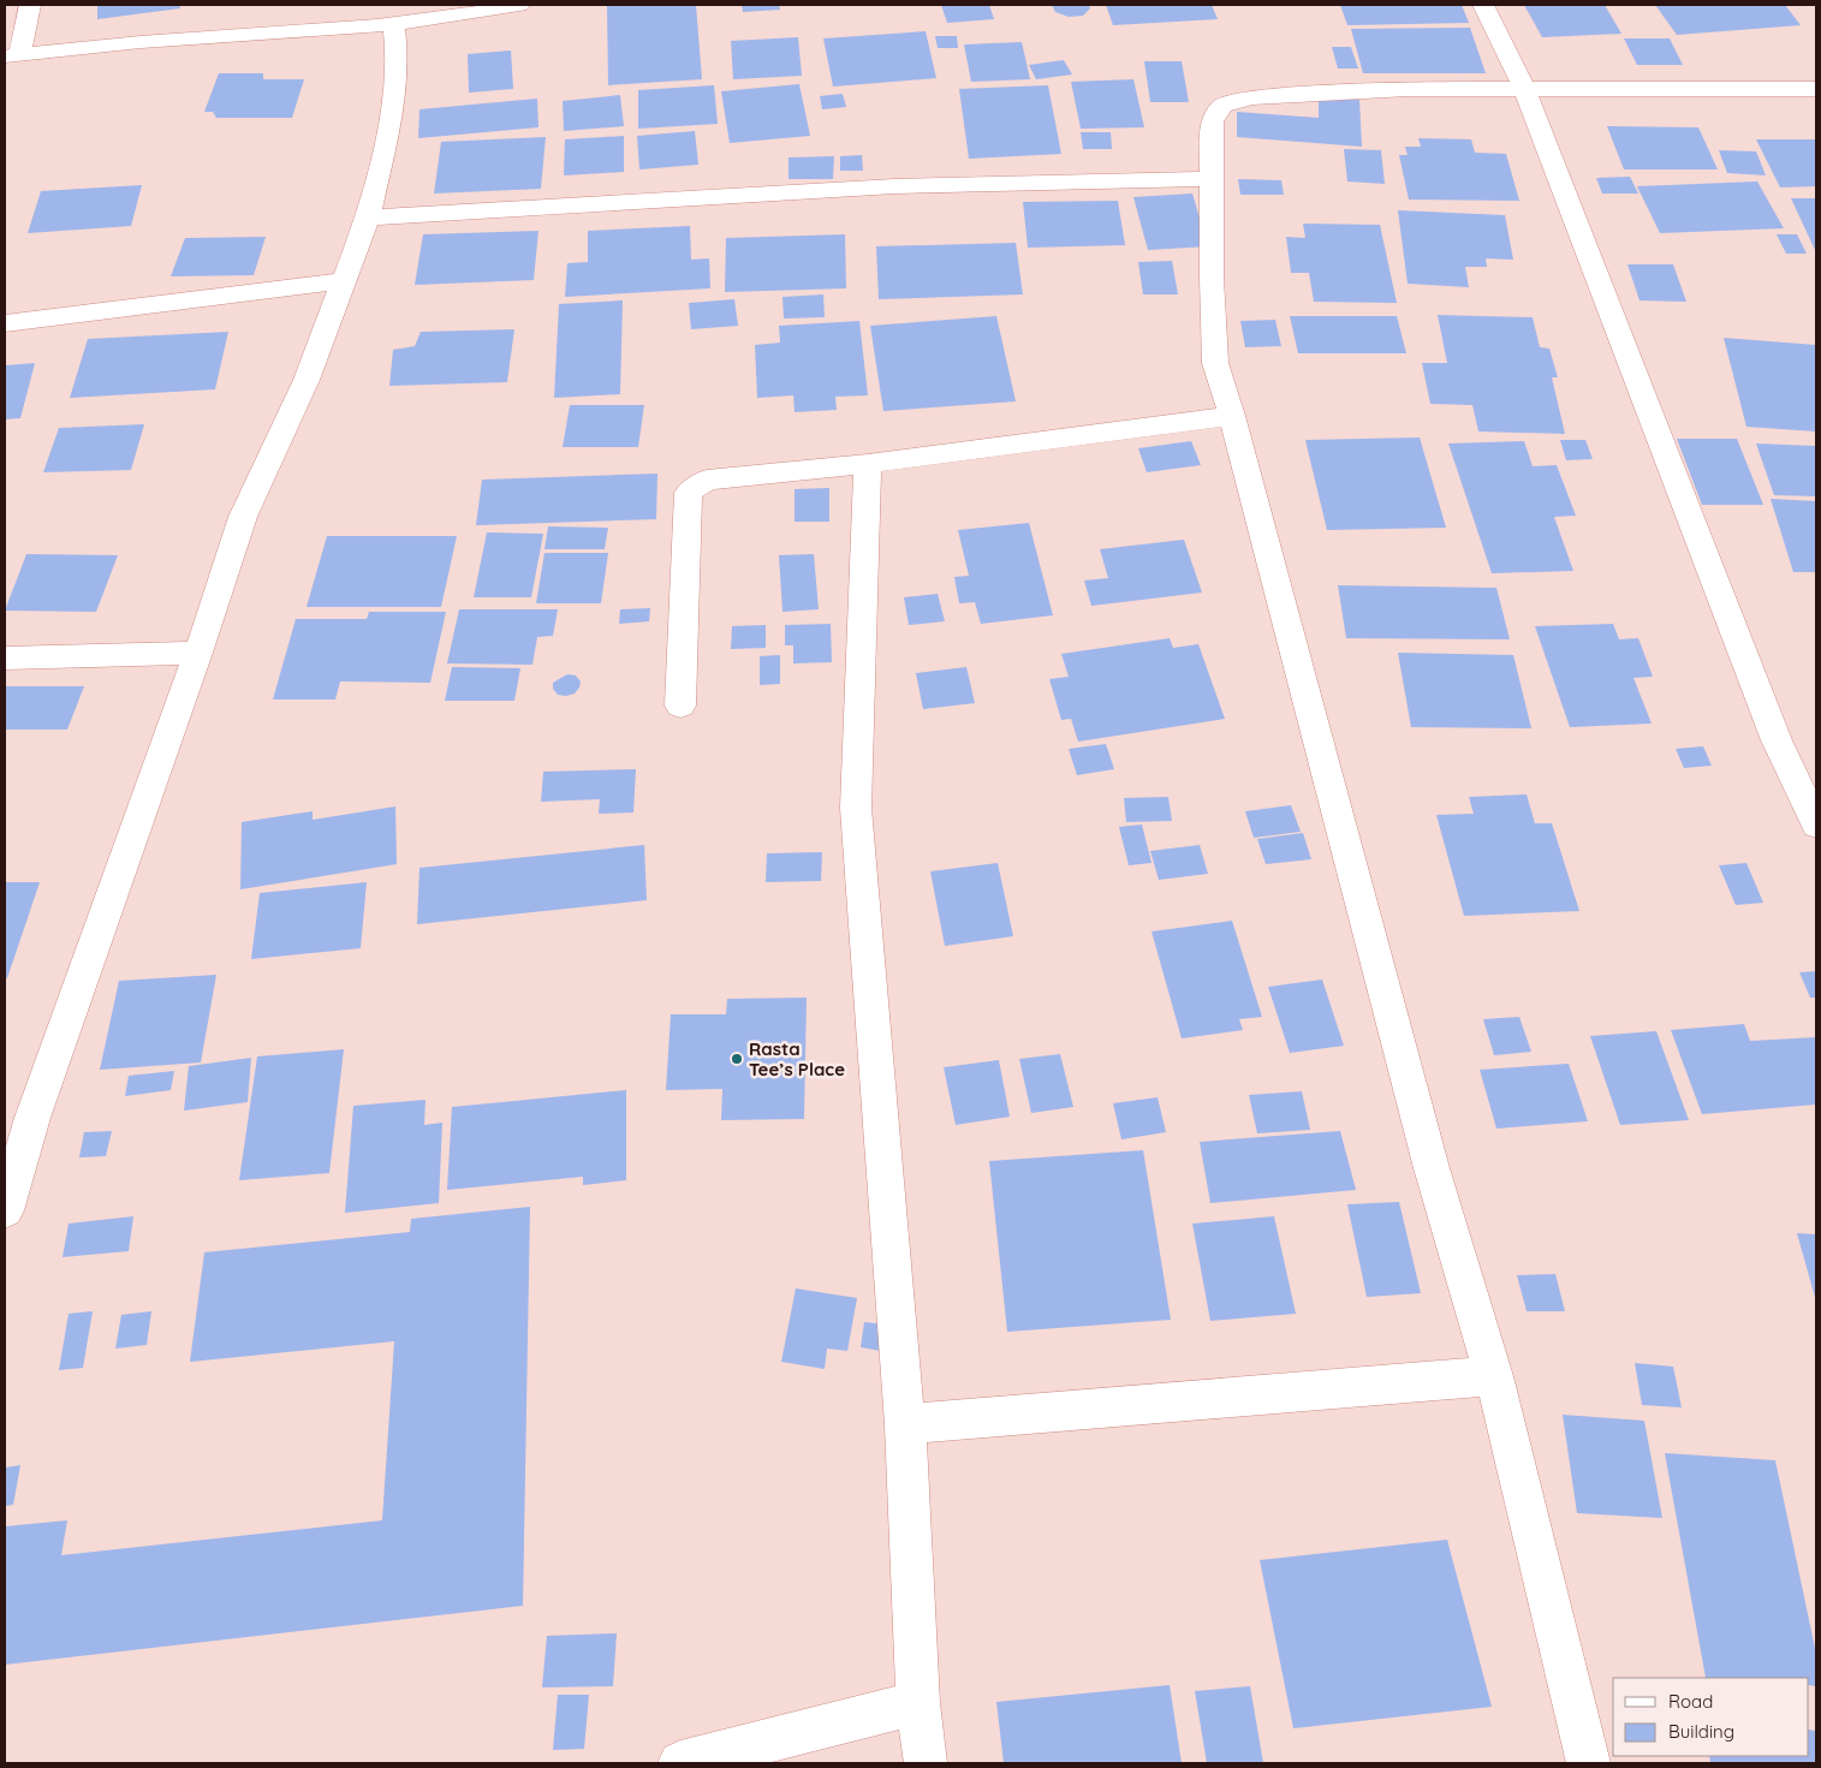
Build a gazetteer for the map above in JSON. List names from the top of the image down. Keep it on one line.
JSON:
{"places":["Rasta Tee’s Place"],"legend":["Road","Building"]}
